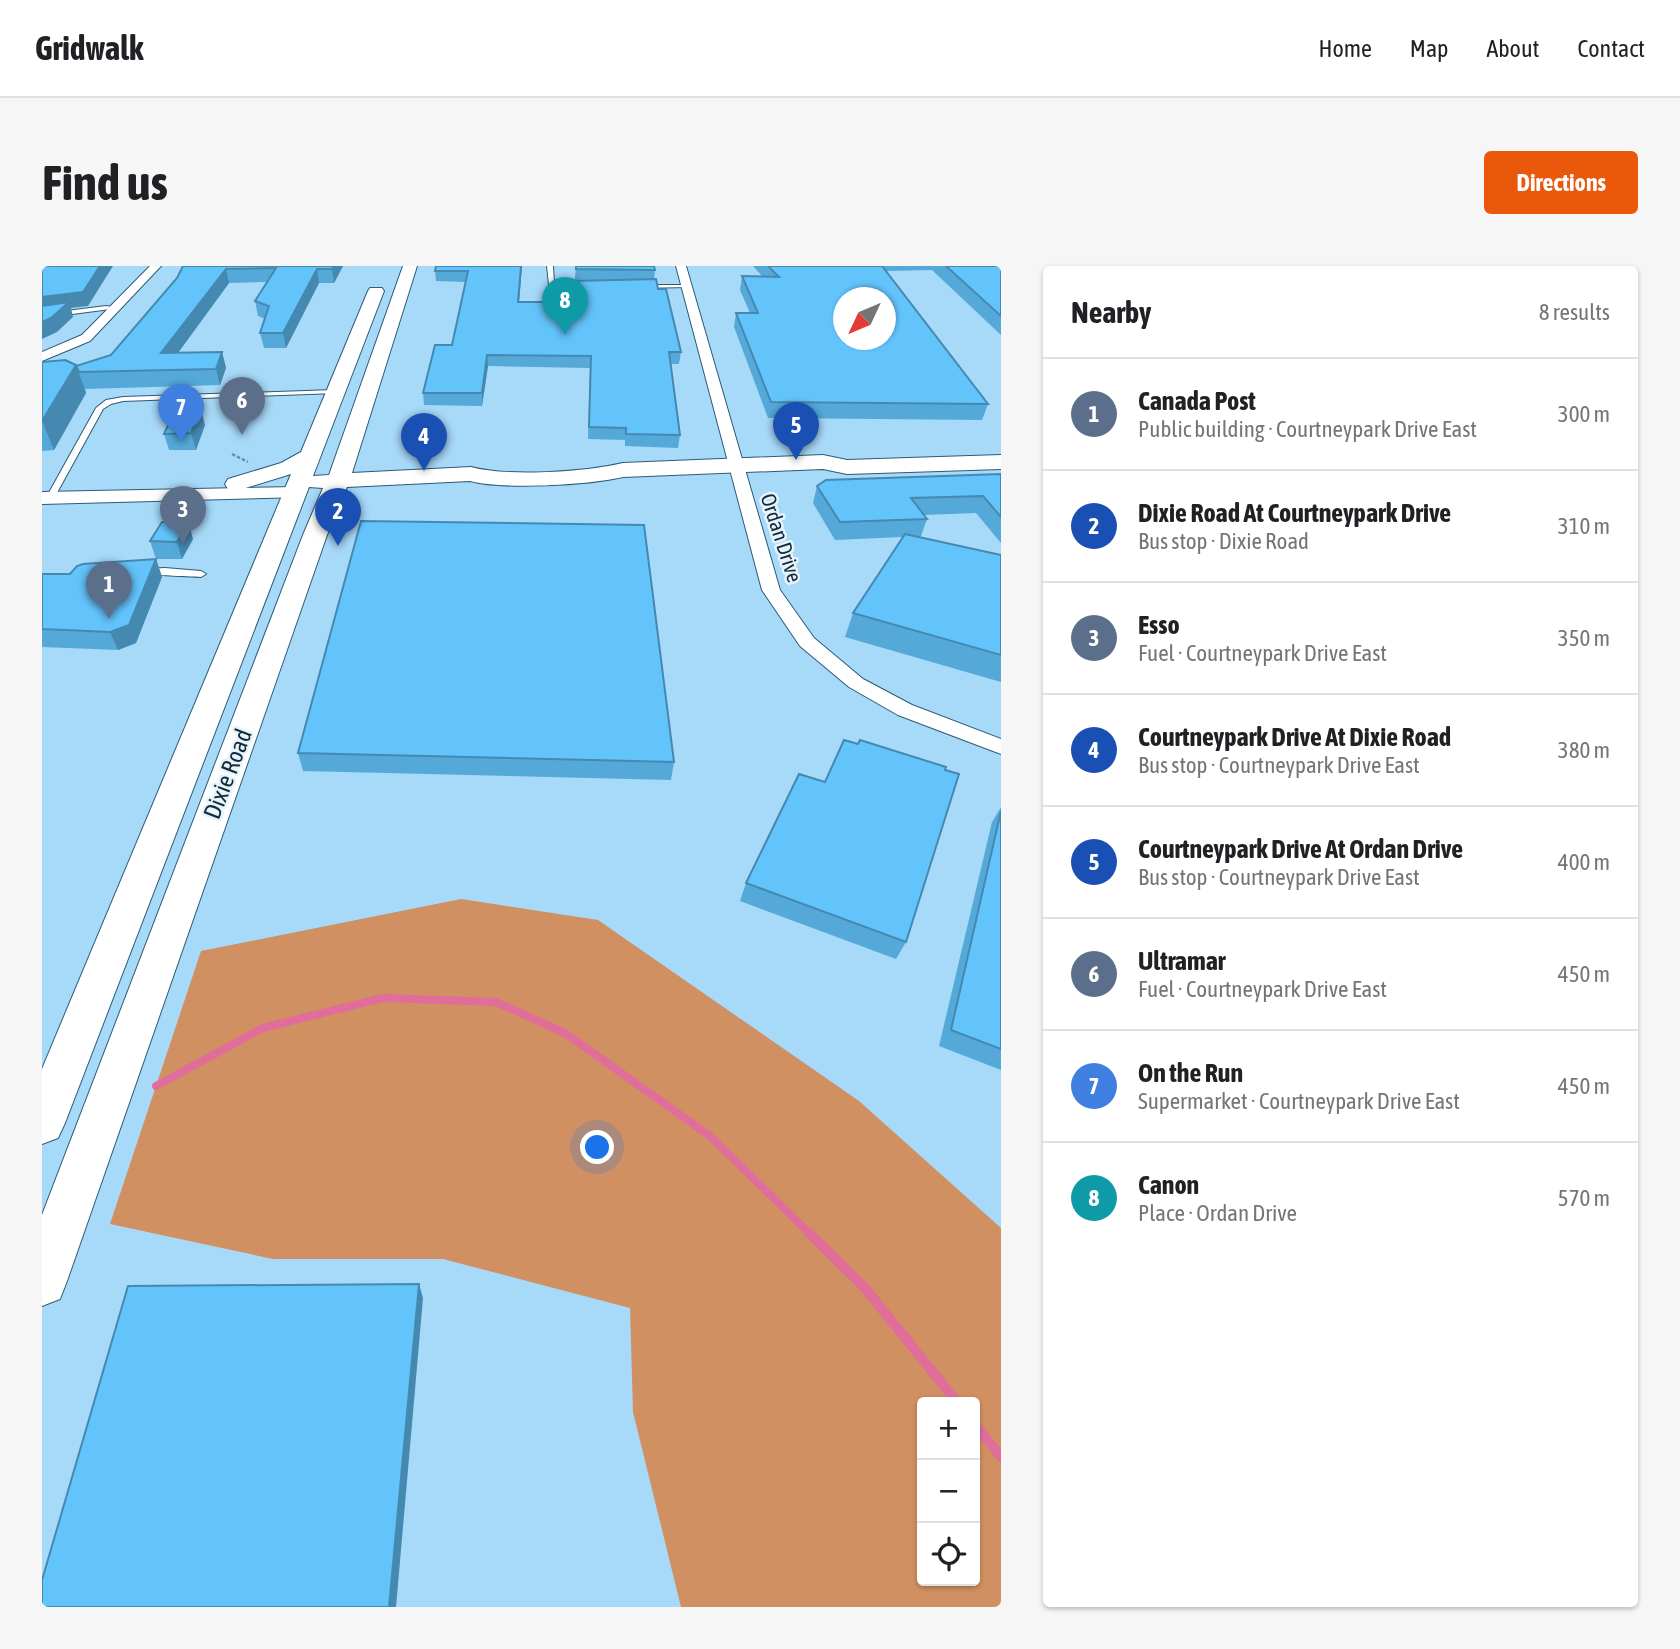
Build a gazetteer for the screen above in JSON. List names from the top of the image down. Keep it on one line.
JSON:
{"streets":{"main road":["Dixie Road"],"street":["Ordan Drive"]},"north":"bottom left","page":{"header":"Gridwalk","nav":["Home","Map","About","Contact"],"buttons":"Directions","title":"Find us","heading":["Nearby","8 results"],"pins":["8","6","7","5","4","3","2","1"],"list":[{"mark":"1","name":"Canada Post","note":"Public building · Courtneypark Drive East","value":"300 m"},{"mark":"2","name":"Dixie Road At Courtneypark Drive","note":"Bus stop · Dixie Road","value":"310 m"},{"mark":"3","name":"Esso","note":"Fuel · Courtneypark Drive East","value":"350 m"},{"mark":"4","name":"Courtneypark Drive At Dixie Road","note":"Bus stop · Courtneypark Drive East","value":"380 m"},{"mark":"5","name":"Courtneypark Drive At Ordan Drive","note":"Bus stop · Courtneypark Drive East","value":"400 m"},{"mark":"6","name":"Ultramar","note":"Fuel · Courtneypark Drive East","value":"450 m"},{"mark":"7","name":"On the Run","note":"Supermarket · Courtneypark Drive East","value":"450 m"},{"mark":"8","name":"Canon","note":"Place · Ordan Drive","value":"570 m"}],"map_buttons":["+","−"]}}
